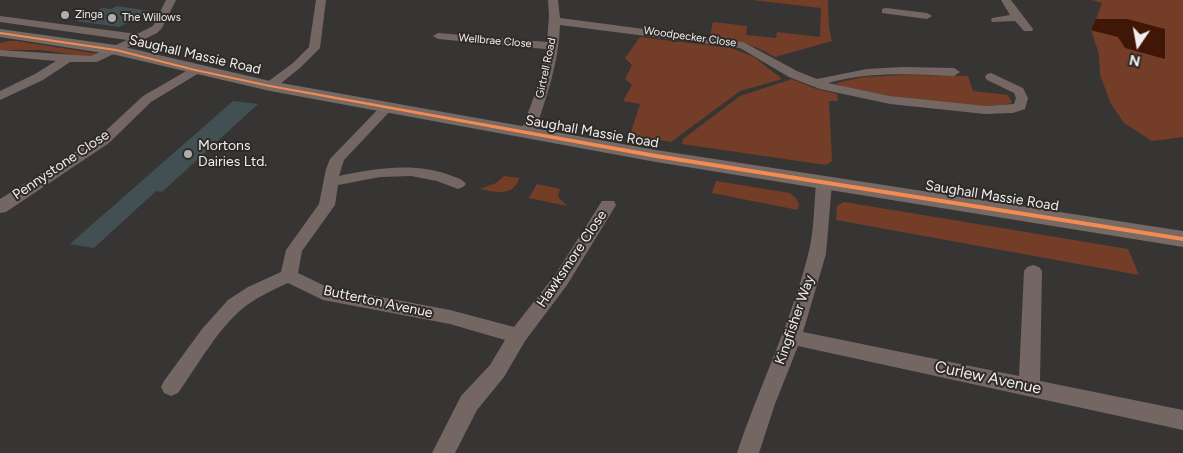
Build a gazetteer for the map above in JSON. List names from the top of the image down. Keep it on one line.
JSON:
{"streets":{"main road":["Saughall Massie Road"],"street":["Woodpecker Close","Wellbrae Close","Girtrell Road","Pennystone Close","Hawksmore Close","Butterton Avenue","Kingfisher Way","Curlew Avenue"]},"crossings":[["Woodpecker Close","Girtrell Road"],["Wellbrae Close","Girtrell Road"],["Saughall Massie Road","Girtrell Road"],["Saughall Massie Road","Pennystone Close"],["Saughall Massie Road","Kingfisher Way"],["Hawksmore Close","Butterton Avenue"],["Kingfisher Way","Curlew Avenue"]],"places":["Zinga","The Willows","Mortons Dairies Ltd."],"north":"bottom"}
